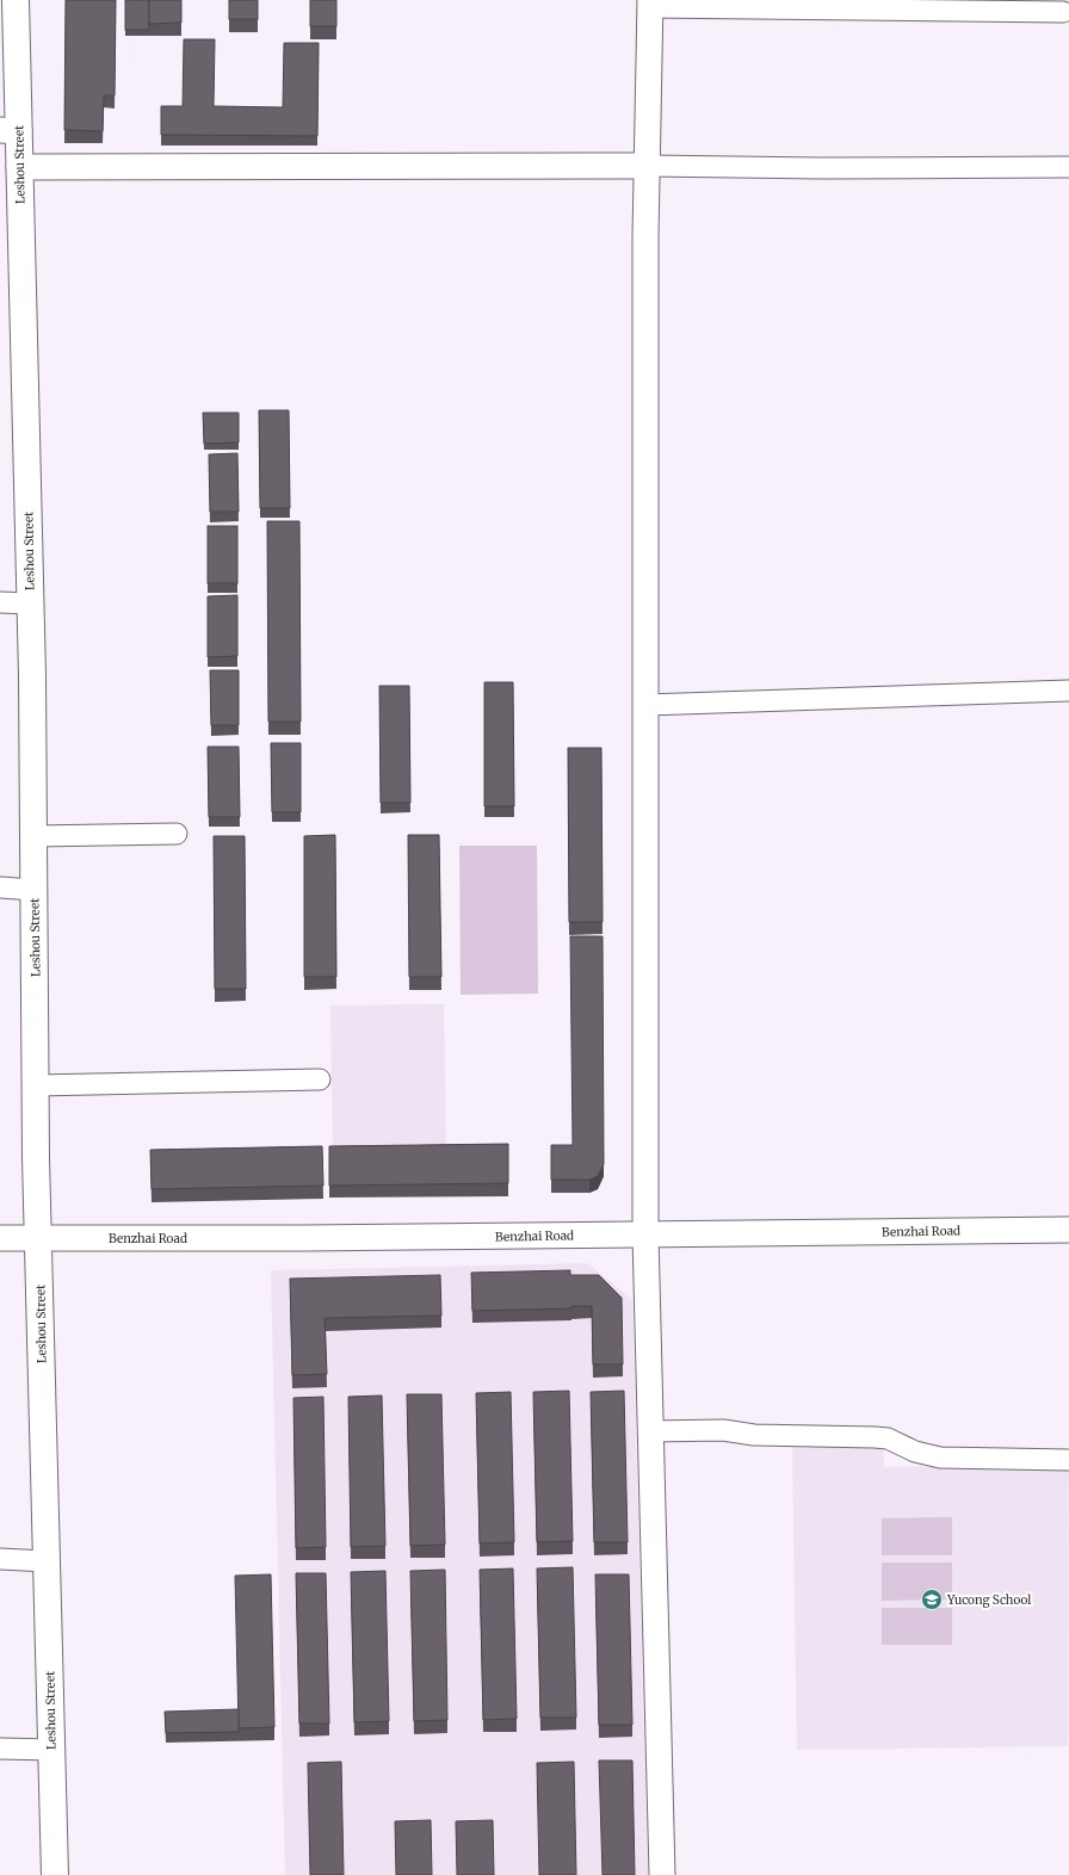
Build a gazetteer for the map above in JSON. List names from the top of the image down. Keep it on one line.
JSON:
{"streets":{"main road":["Leshou Street"],"street":["Benzhai Road"]},"crossings":[["Leshou Street","Benzhai Road"]],"places":{"school or university":["Yucong School"]}}
